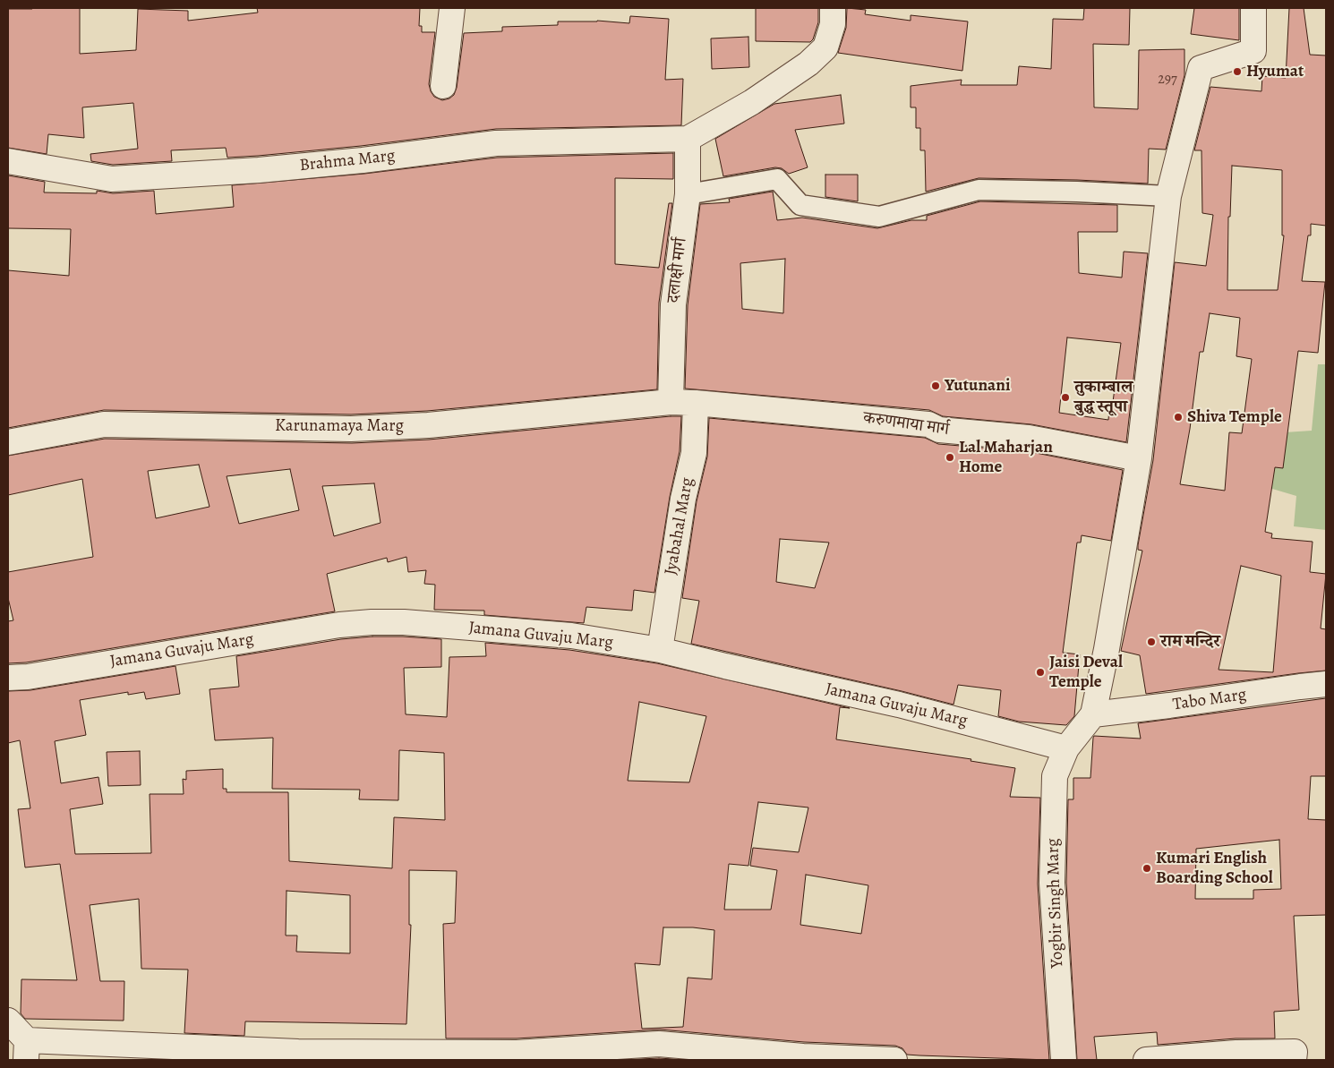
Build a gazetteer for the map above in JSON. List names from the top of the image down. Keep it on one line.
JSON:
{"streets":{"street":["Brahma Marg","दलाक्षी मार्ग","करुणमाया मार्ग","Karunamaya Marg","Jyabahal Marg","Jamana Guvaju Marg","Tabo Marg","Yogbir Singh Marg"]},"crossings":[["Brahma Marg","दलाक्षी मार्ग"],["दलाक्षी मार्ग","करुणमाया मार्ग"],["दलाक्षी मार्ग","Karunamaya Marg"],["करुणमाया मार्ग","Karunamaya Marg"],["करुणमाया मार्ग","Jyabahal Marg"],["Jyabahal Marg","Jamana Guvaju Marg"],["Jamana Guvaju Marg","Yogbir Singh Marg"],["Tabo Marg","Yogbir Singh Marg"]],"places":["Hyumat","Yutunani","तुकाम्बाल बुद्ध स्तूपा","Shiva Temple","Lal Maharjan Home","राम मन्दिर","Jaisi Deval Temple","Kumari English Boarding School"],"house_numbers":["297"]}
